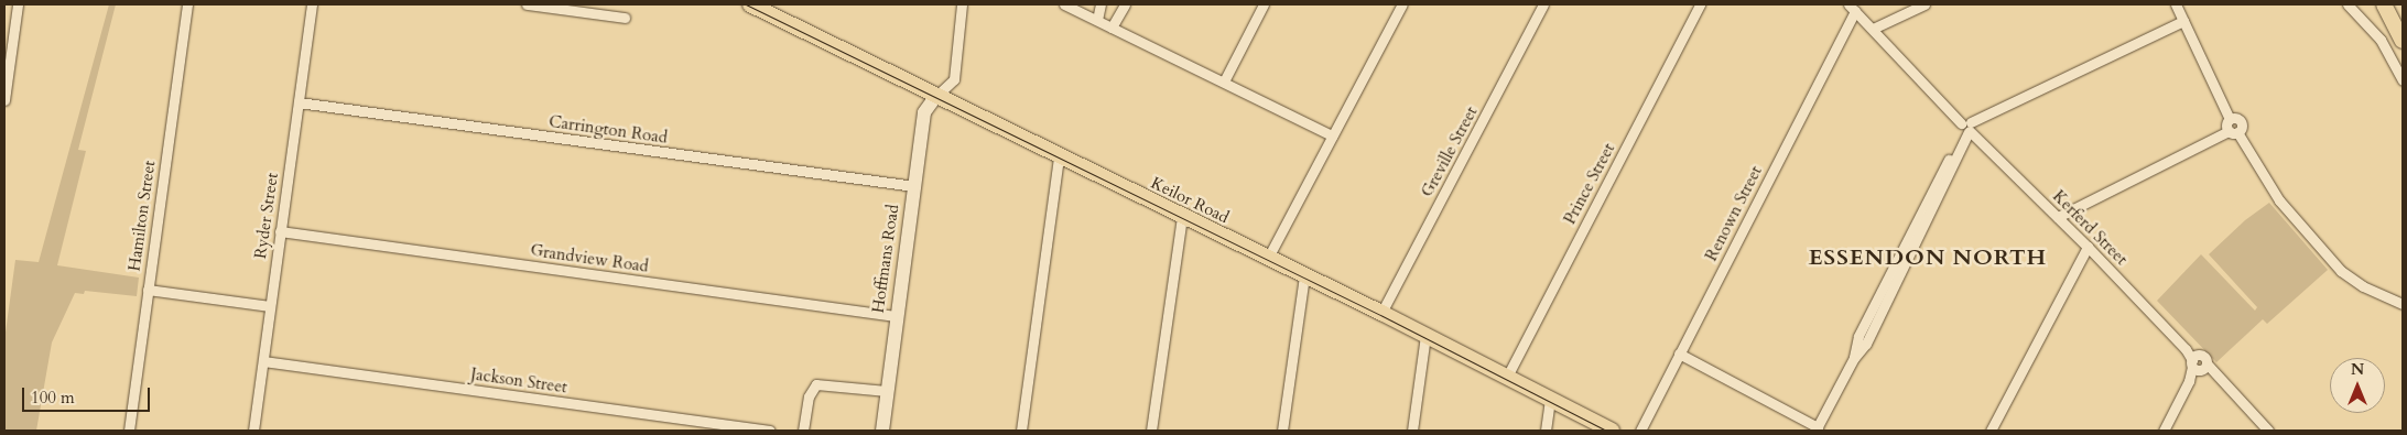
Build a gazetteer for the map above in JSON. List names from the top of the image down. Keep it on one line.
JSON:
{"streets":{"main road":["Keilor Road","Hoffmans Road"],"street":["Carrington Road","Greville Street","Prince Street","Renown Street","Hamilton Street","Ryder Street","Kerferd Street","Grandview Road","Jackson Street"]},"crossings":[["Carrington Road","Ryder Street"],["Carrington Road","Hoffmans Road"],["Greville Street","Keilor Road"],["Prince Street","Keilor Road"],["Keilor Road","Hoffmans Road"],["Renown Street","Kerferd Street"],["Ryder Street","Grandview Road"],["Ryder Street","Jackson Street"],["Grandview Road","Hoffmans Road"]],"districts":["ESSENDON NORTH"],"scale_bar":"100 m","north":"top"}
